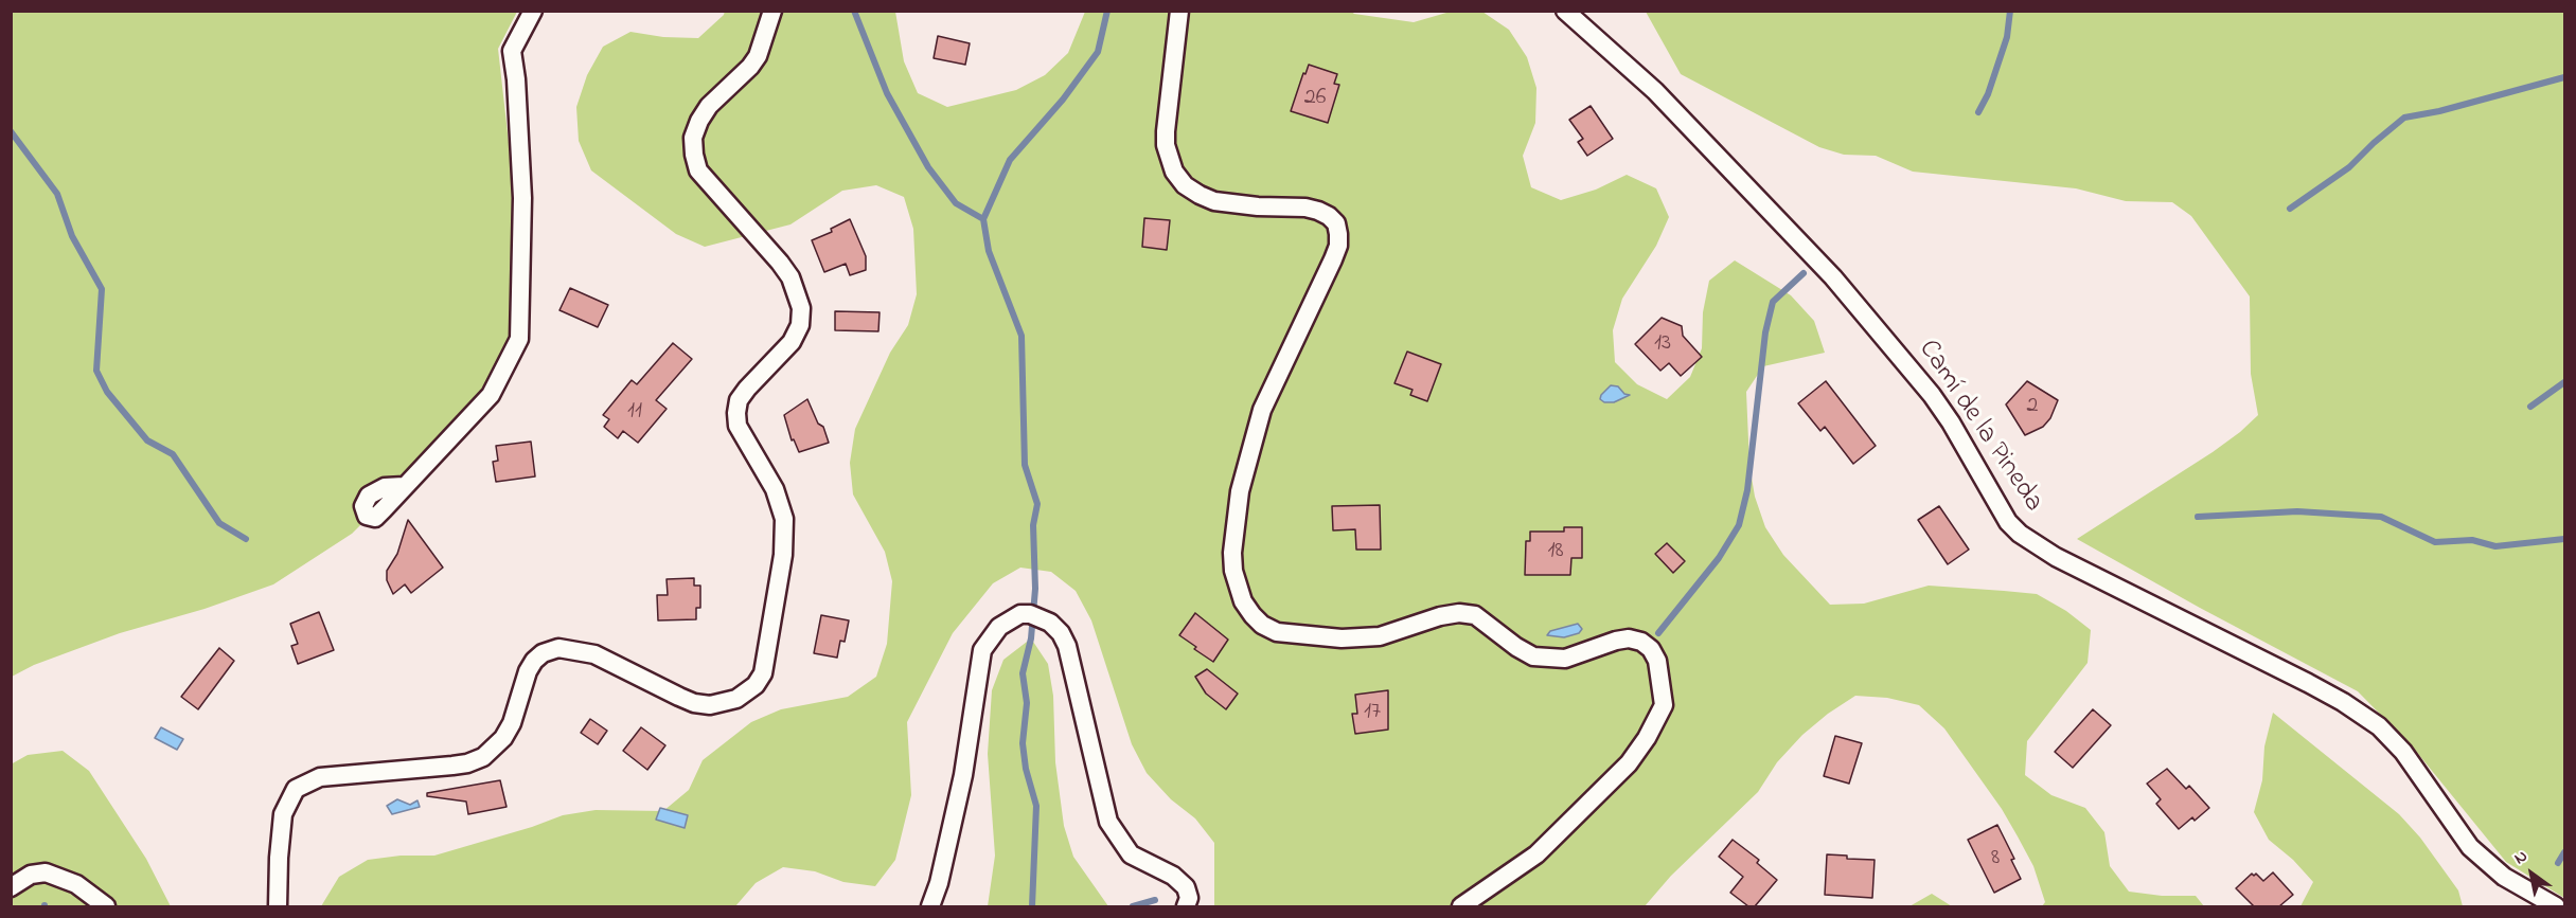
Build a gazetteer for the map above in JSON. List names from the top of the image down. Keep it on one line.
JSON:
{"streets":{"street":["Camí de la Pineda"]},"house_numbers":["26","13","2","11","18","17","8"],"north":"top left"}
